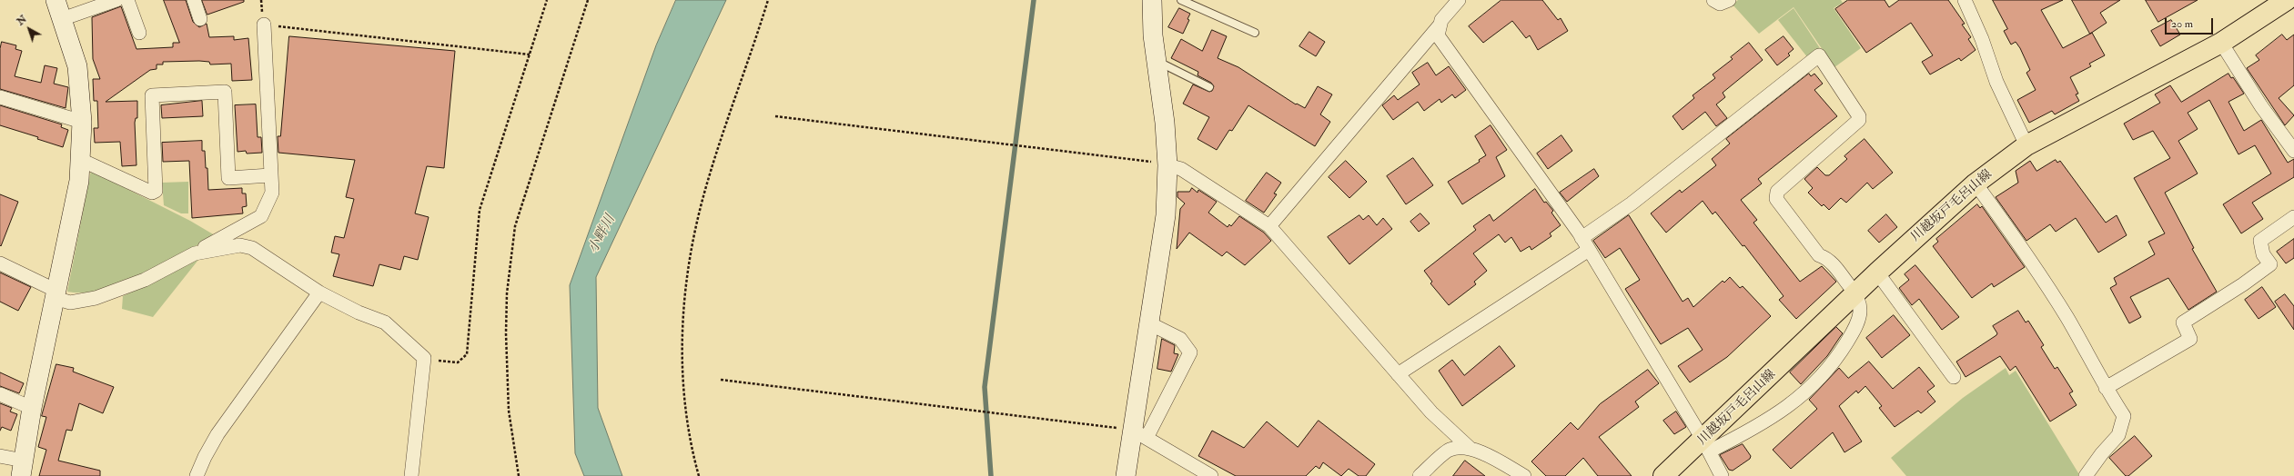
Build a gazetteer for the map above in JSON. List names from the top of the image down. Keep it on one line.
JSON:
{"streets":{"main road":["川越坂戸毛呂山線"]},"water":["小畔川"],"scale_bar":"20 m","north":"top left"}
